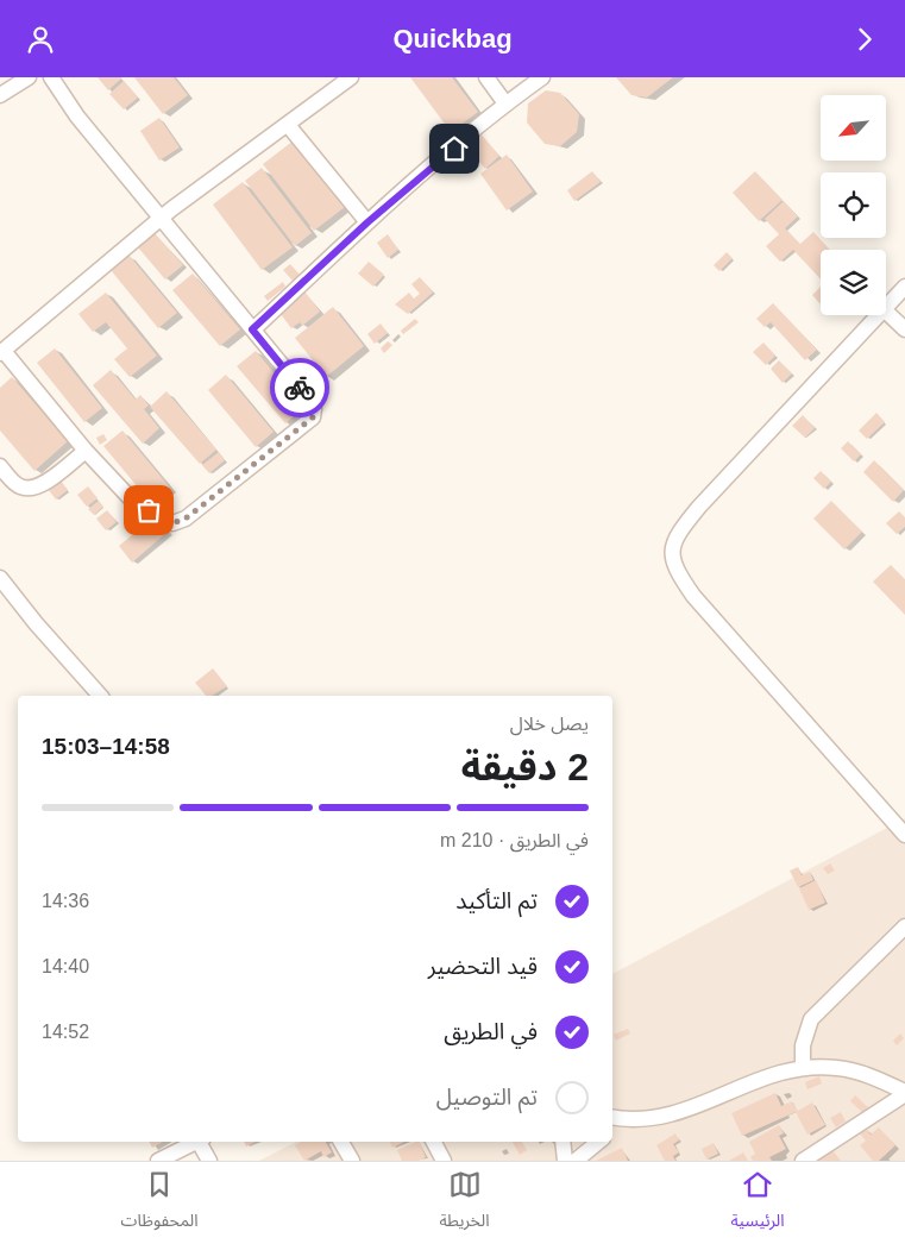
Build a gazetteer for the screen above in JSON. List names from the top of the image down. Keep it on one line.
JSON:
{"north":"bottom left","page":{"header":"Quickbag","heading":["2 دقيقة","يصل خلال","14:58–15:03"],"bar":"في الطريق · 210 m","list":[["تم التأكيد","14:36"],["قيد التحضير","14:40"],["في الطريق","14:52"],"تم التوصيل"],"tabs":["الرئيسية","الخريطة","المحفوظات"]}}
